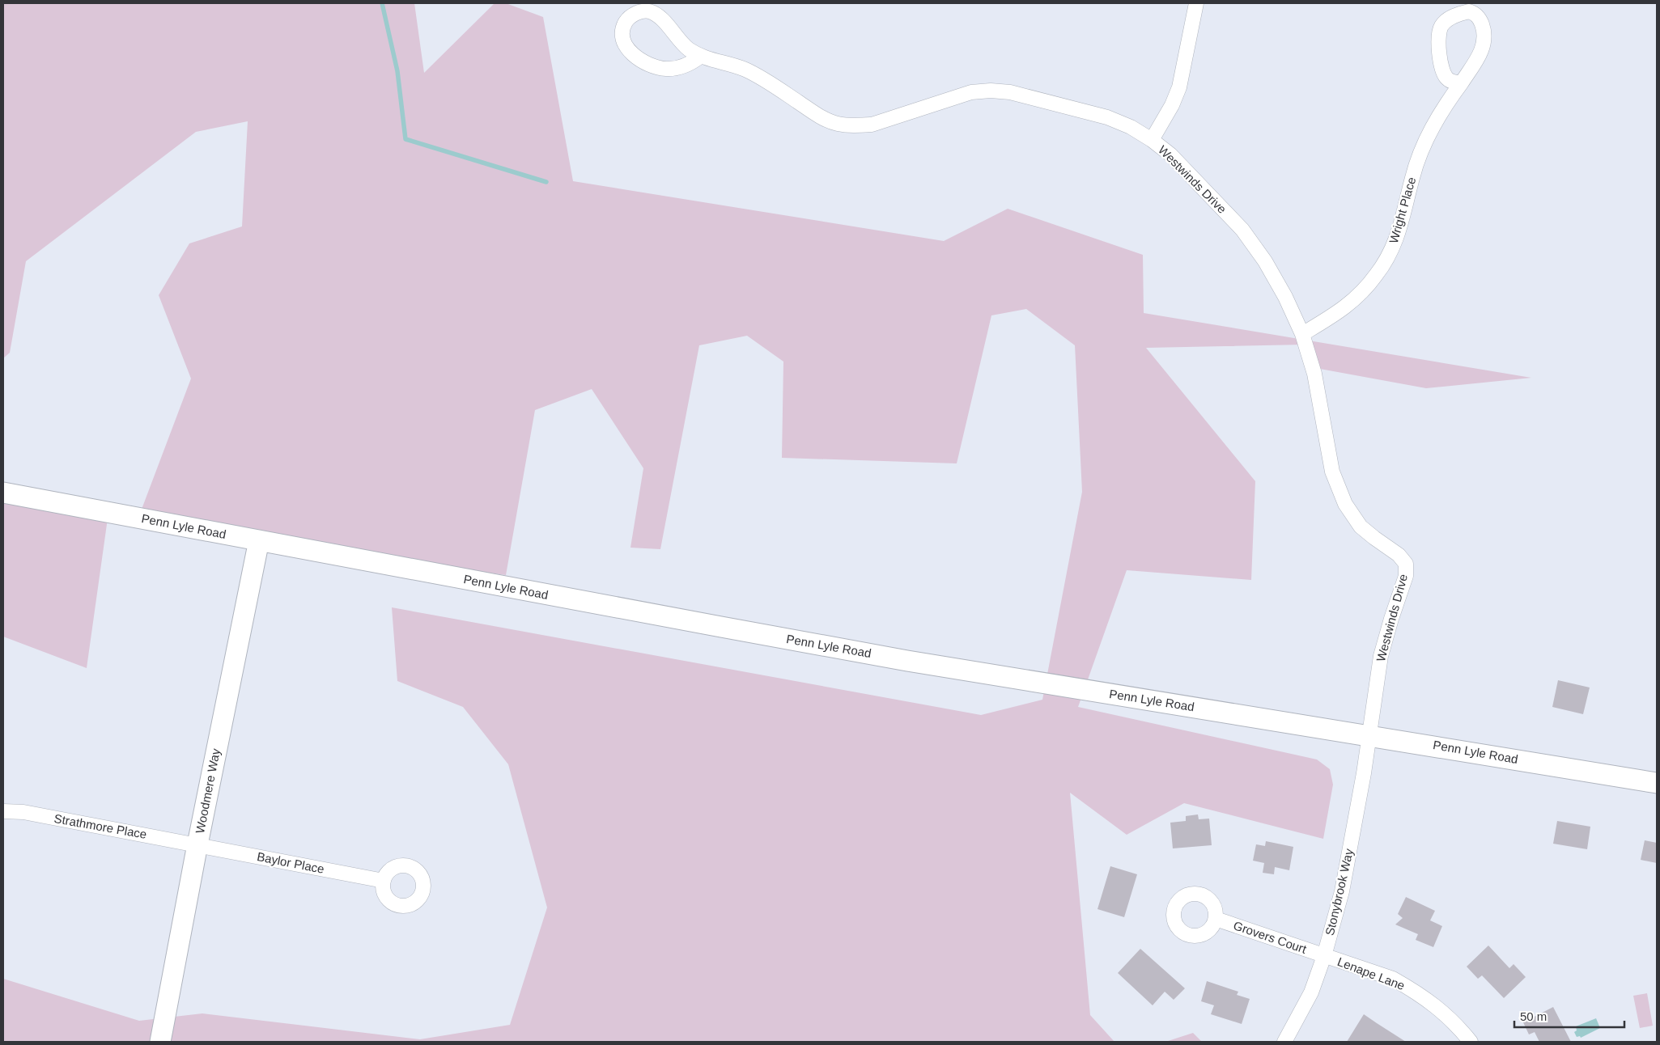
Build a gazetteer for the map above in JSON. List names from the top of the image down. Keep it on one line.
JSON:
{"streets":{"street":["Westwinds Drive","Wright Place","Penn Lyle Road","Woodmere Way","Strathmore Place","Baylor Place","Stonybrook Way","Grovers Court","Lenape Lane"]},"crossings":[["Westwinds Drive","Wright Place"],["Westwinds Drive","Penn Lyle Road"],["Westwinds Drive","Stonybrook Way"],["Penn Lyle Road","Woodmere Way"],["Penn Lyle Road","Stonybrook Way"],["Woodmere Way","Strathmore Place"],["Woodmere Way","Baylor Place"],["Strathmore Place","Baylor Place"],["Stonybrook Way","Grovers Court"],["Stonybrook Way","Lenape Lane"],["Grovers Court","Lenape Lane"]],"scale_bar":"50 m"}
